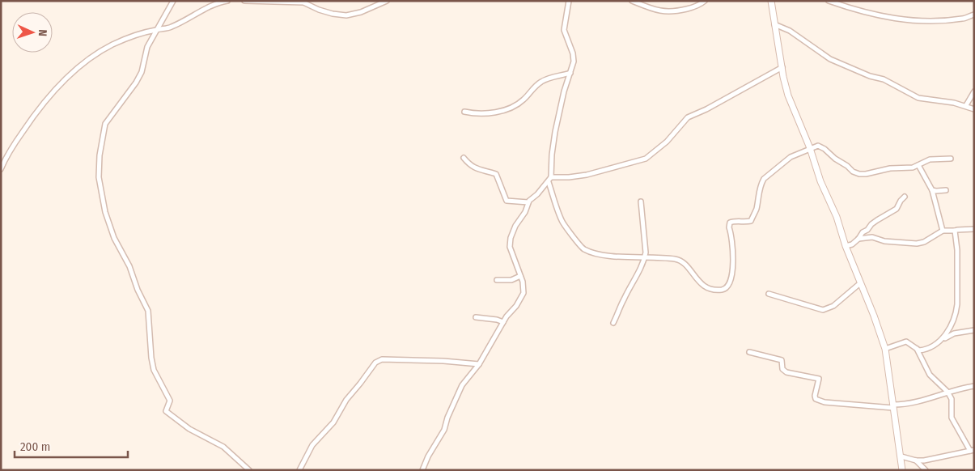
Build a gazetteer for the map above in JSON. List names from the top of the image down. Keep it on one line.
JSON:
{"scale_bar":"200 m","north":"right"}
